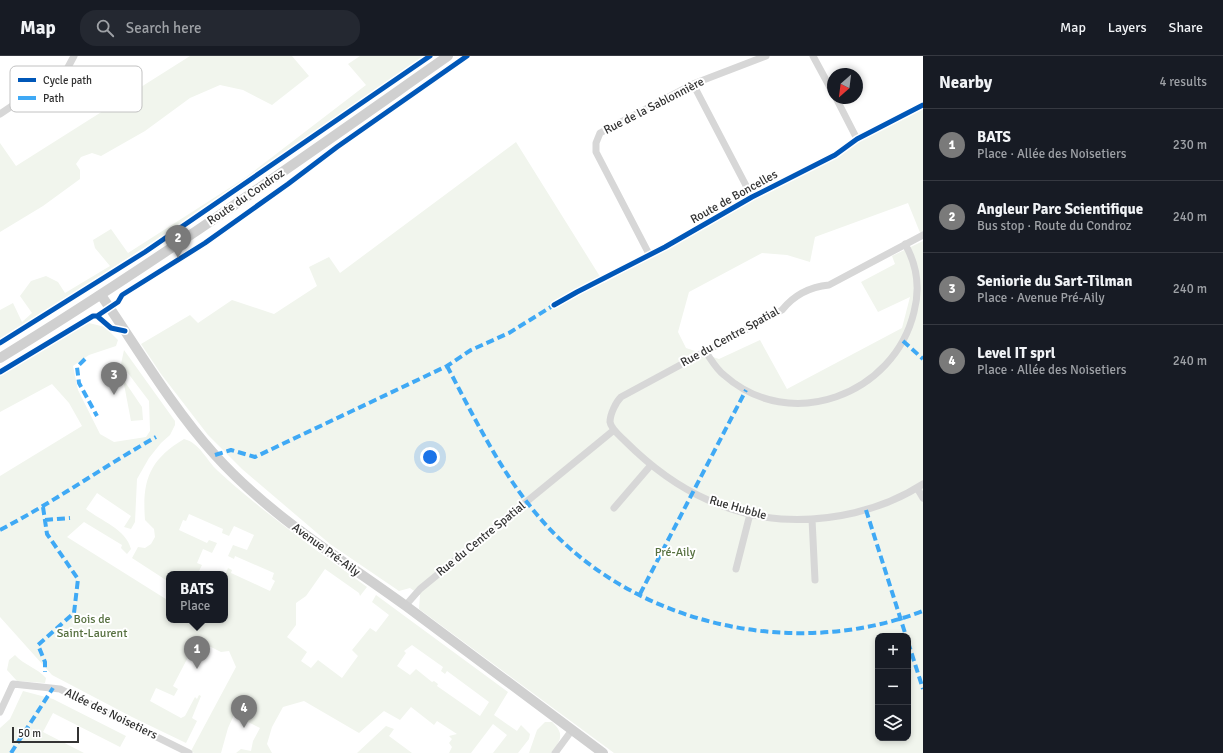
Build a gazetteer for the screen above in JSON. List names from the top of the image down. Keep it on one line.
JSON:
{"streets":{"street":["Rue de la Sablonnière","Route du Condroz","Rue du Centre Spatial","Rue Hubble","Avenue Pré-Aily","Allée des Noisetiers"],"cycle path":["Route de Boncelles"]},"crossings":[["Route du Condroz","Avenue Pré-Aily"],["Rue du Centre Spatial","Rue Hubble"],["Rue du Centre Spatial","Avenue Pré-Aily"]],"parks":["Pré-Aily","Bois de Saint-Laurent"],"legend":["Cycle path","Path"],"scale_bar":"50 m","north":"bottom left","page":{"header":"Map","search":"Search here","nav":["Map","Layers","Share"],"heading":["Nearby","4 results"],"list":[{"mark":"1","name":"BATS","note":"Place · Allée des Noisetiers","value":"230 m"},{"mark":"2","name":"Angleur Parc Scientifique","note":"Bus stop · Route du Condroz","value":"240 m"},{"mark":"3","name":"Seniorie du Sart-Tilman","note":"Place · Avenue Pré-Aily","value":"240 m"},{"mark":"4","name":"Level IT sprl","note":"Place · Allée des Noisetiers","value":"240 m"}],"pins":["2","3","1","4"],"popup":["BATS","Place"],"map_buttons":["+","−"],"scale":"50 m"}}
